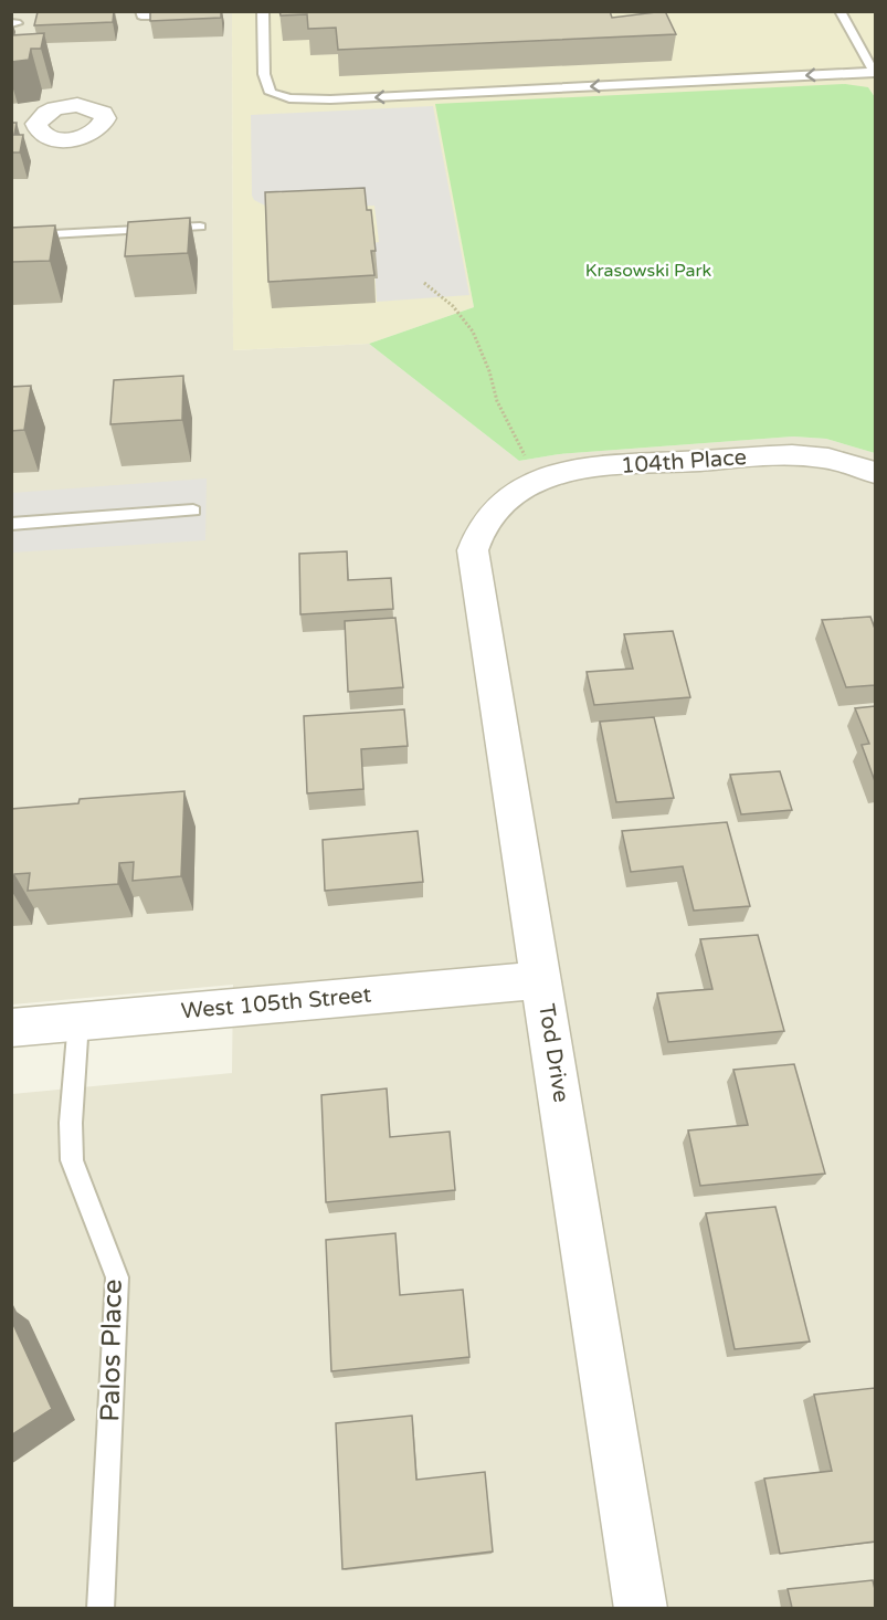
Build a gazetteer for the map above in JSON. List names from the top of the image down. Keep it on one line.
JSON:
{"streets":{"street":["104th Place","West 105th Street","Tod Drive"],"lane":["Palos Place"]},"crossings":[["104th Place","Tod Drive"],["West 105th Street","Tod Drive"],["West 105th Street","Palos Place"]],"parks":["Krasowski Park"]}
